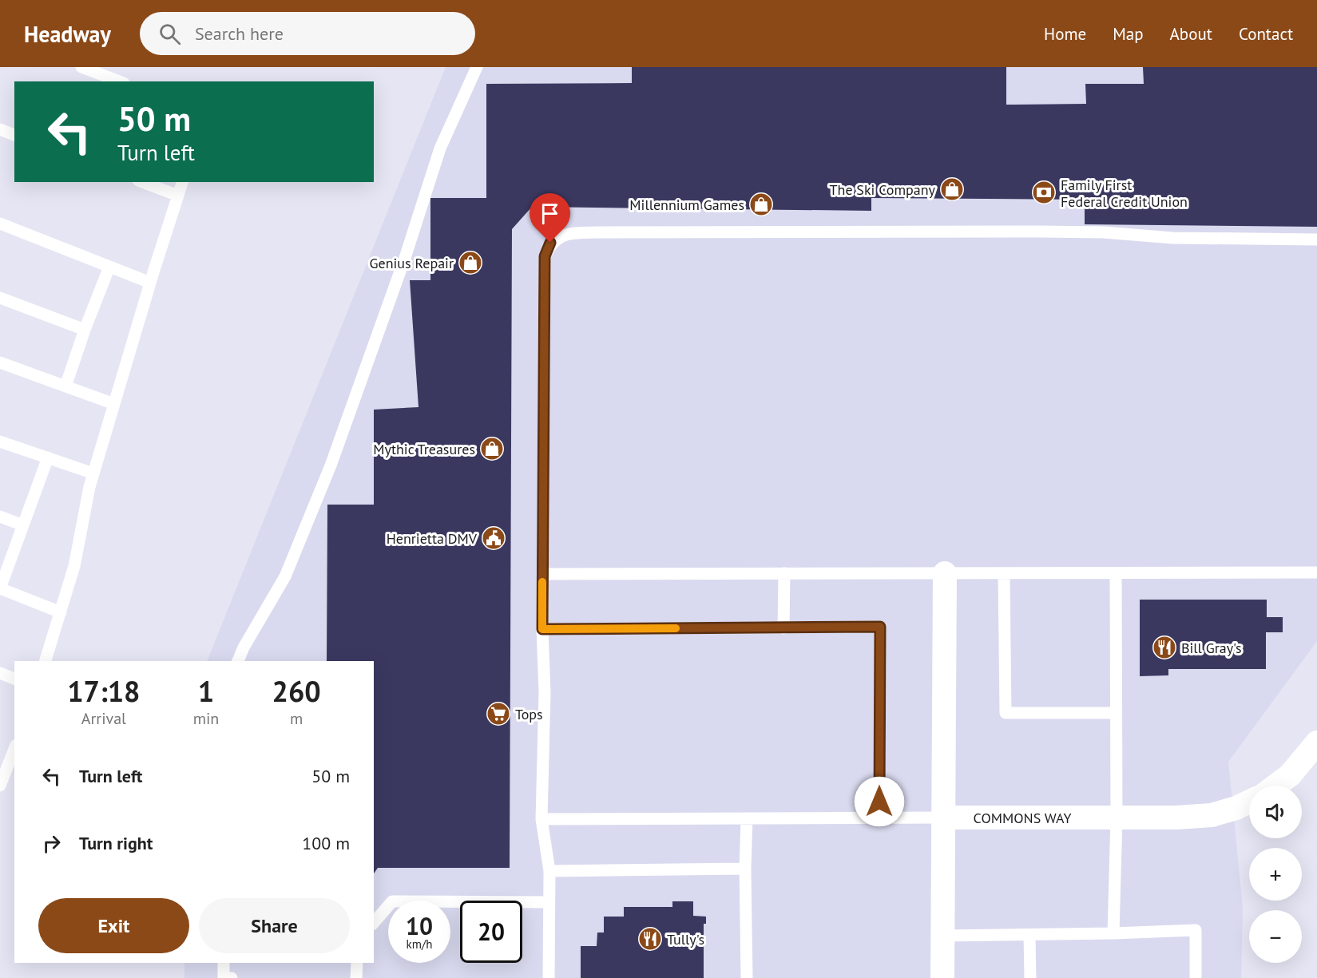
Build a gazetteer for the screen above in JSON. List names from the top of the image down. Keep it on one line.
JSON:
{"streets":{"street":["COMMONS WAY"]},"places":{"shop":["The Ski Company","Millennium Games","Genius Repair","Mythic Treasures"],"bank":["Family First Federal Credit Union"],"public building":["Henrietta DMV"],"restaurant":["Bill Gray's","Tully's"],"supermarket":["Tops"]},"page":{"header":"Headway","search":"Search here","nav":["Home","Map","About","Contact"],"turn":["50 m","Turn left"],"eta":["17:18","Arrival","1","min","260","m"],"list":[{"name":"Turn left","value":"50 m"},{"name":"Turn right","value":"100 m"}],"map_buttons":["+","−"],"buttons":["Exit","Share"],"speed":"10 km/h","limit":"20"}}
